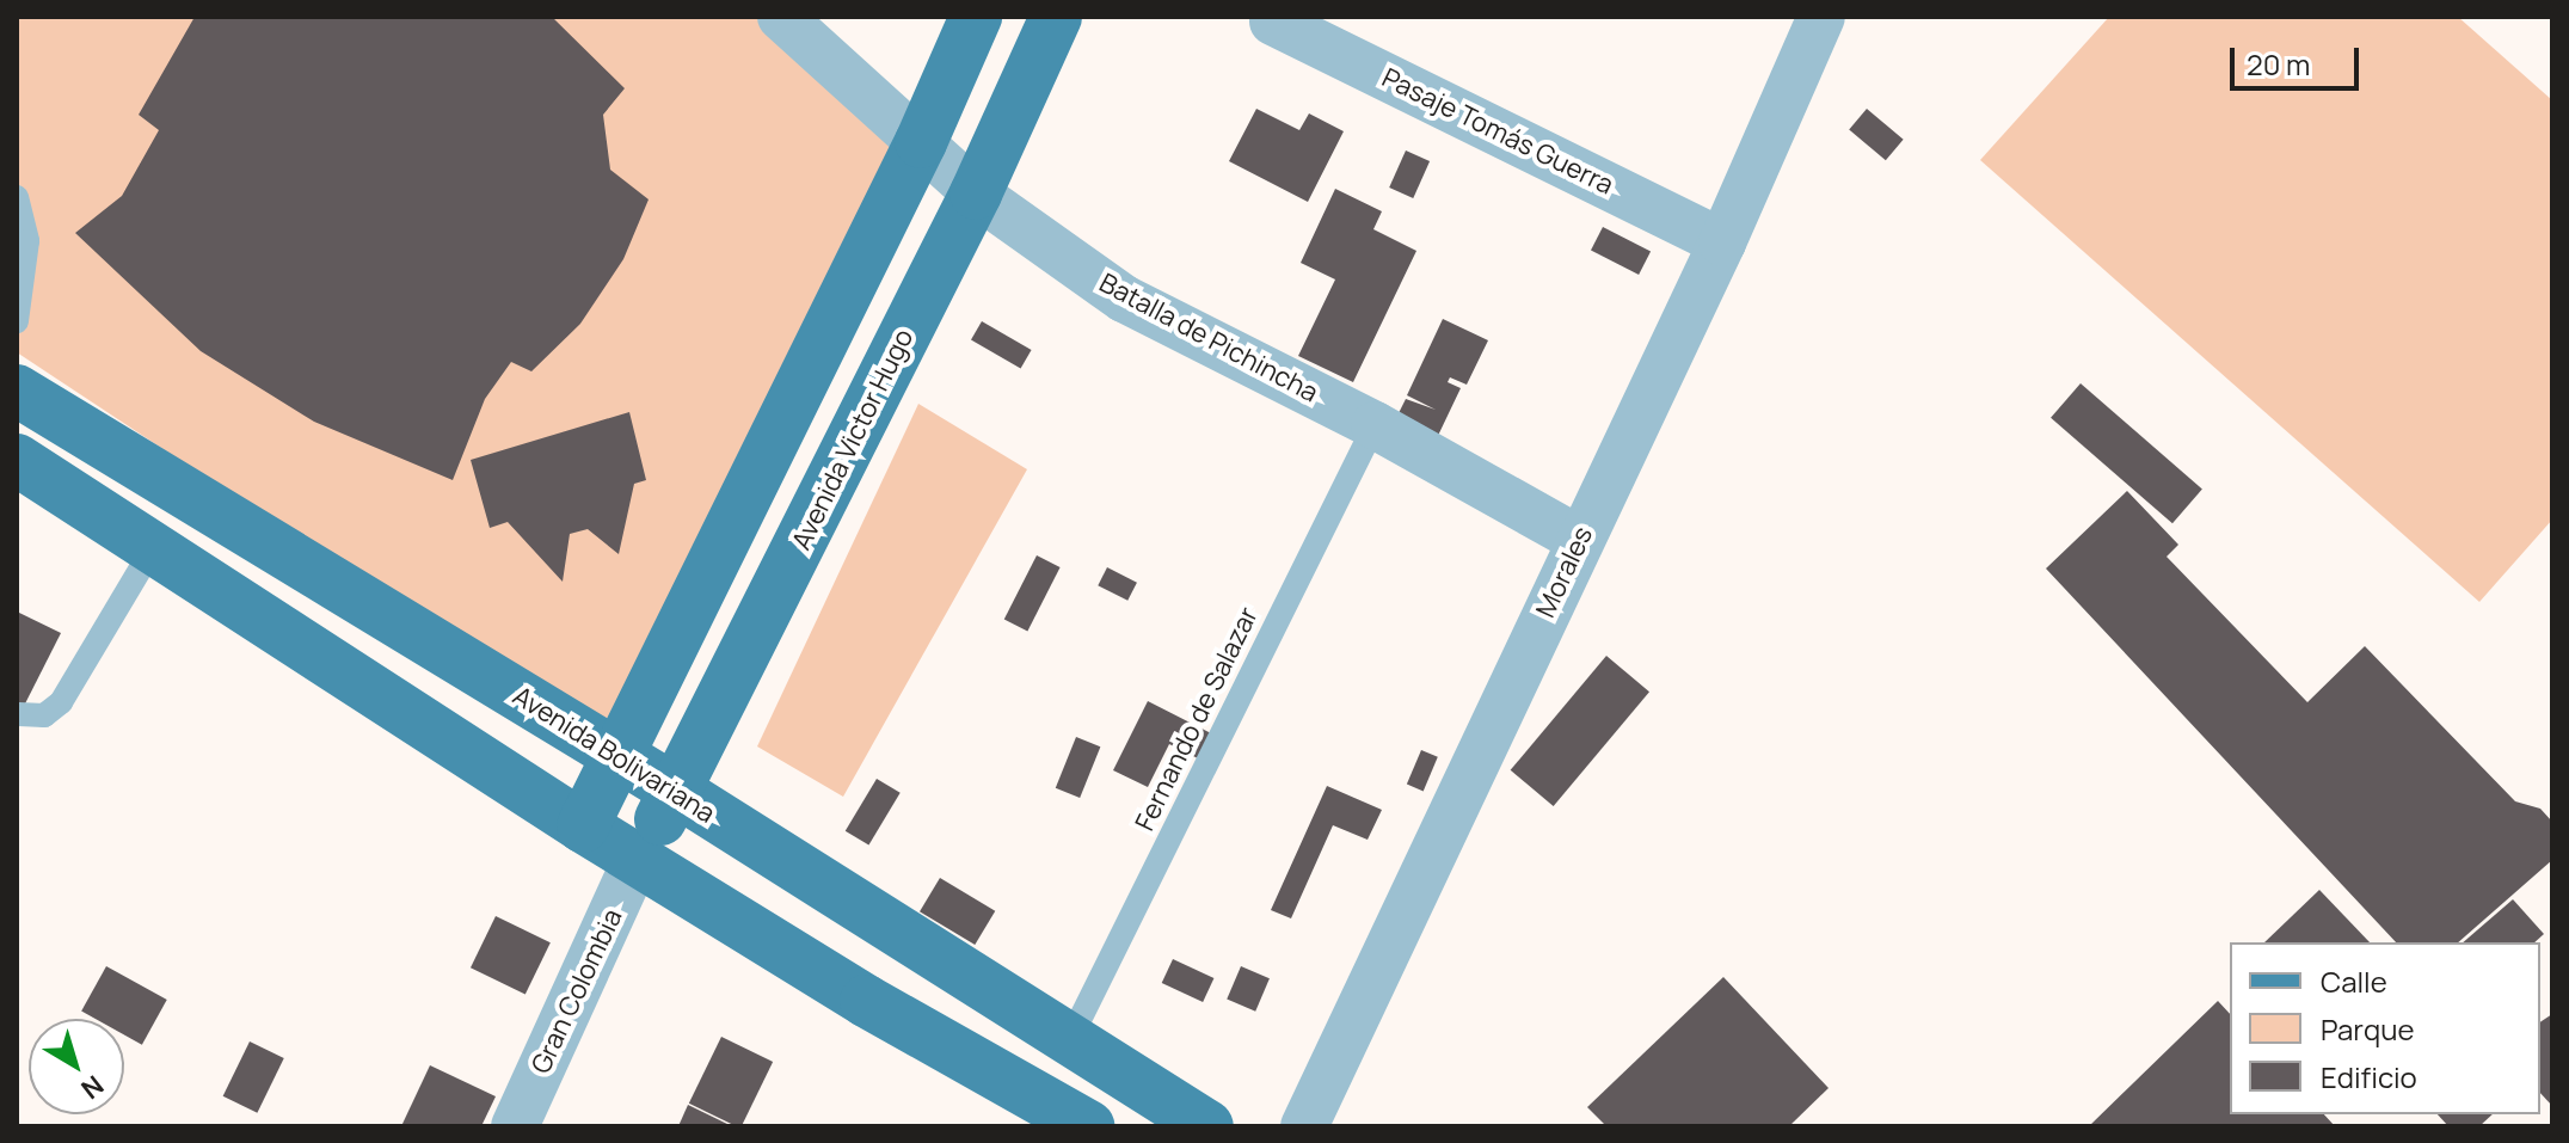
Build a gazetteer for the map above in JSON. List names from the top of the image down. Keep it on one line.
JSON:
{"streets":{"main road":["Avenida Victor Hugo","Avenida Bolivariana"],"street":["Pasaje Tomás Guerra","Batalla de Pichincha","Morales","Gran Colombia"],"lane":["Fernando de Salazar"]},"crossings":[["Pasaje Tomás Guerra","Morales"],["Batalla de Pichincha","Avenida Victor Hugo"],["Batalla de Pichincha","Morales"],["Batalla de Pichincha","Fernando de Salazar"],["Avenida Victor Hugo","Avenida Bolivariana"],["Avenida Victor Hugo","Gran Colombia"],["Fernando de Salazar","Avenida Bolivariana"]],"legend":["Calle","Parque","Edificio"],"scale_bar":"20 m","north":"bottom right"}
